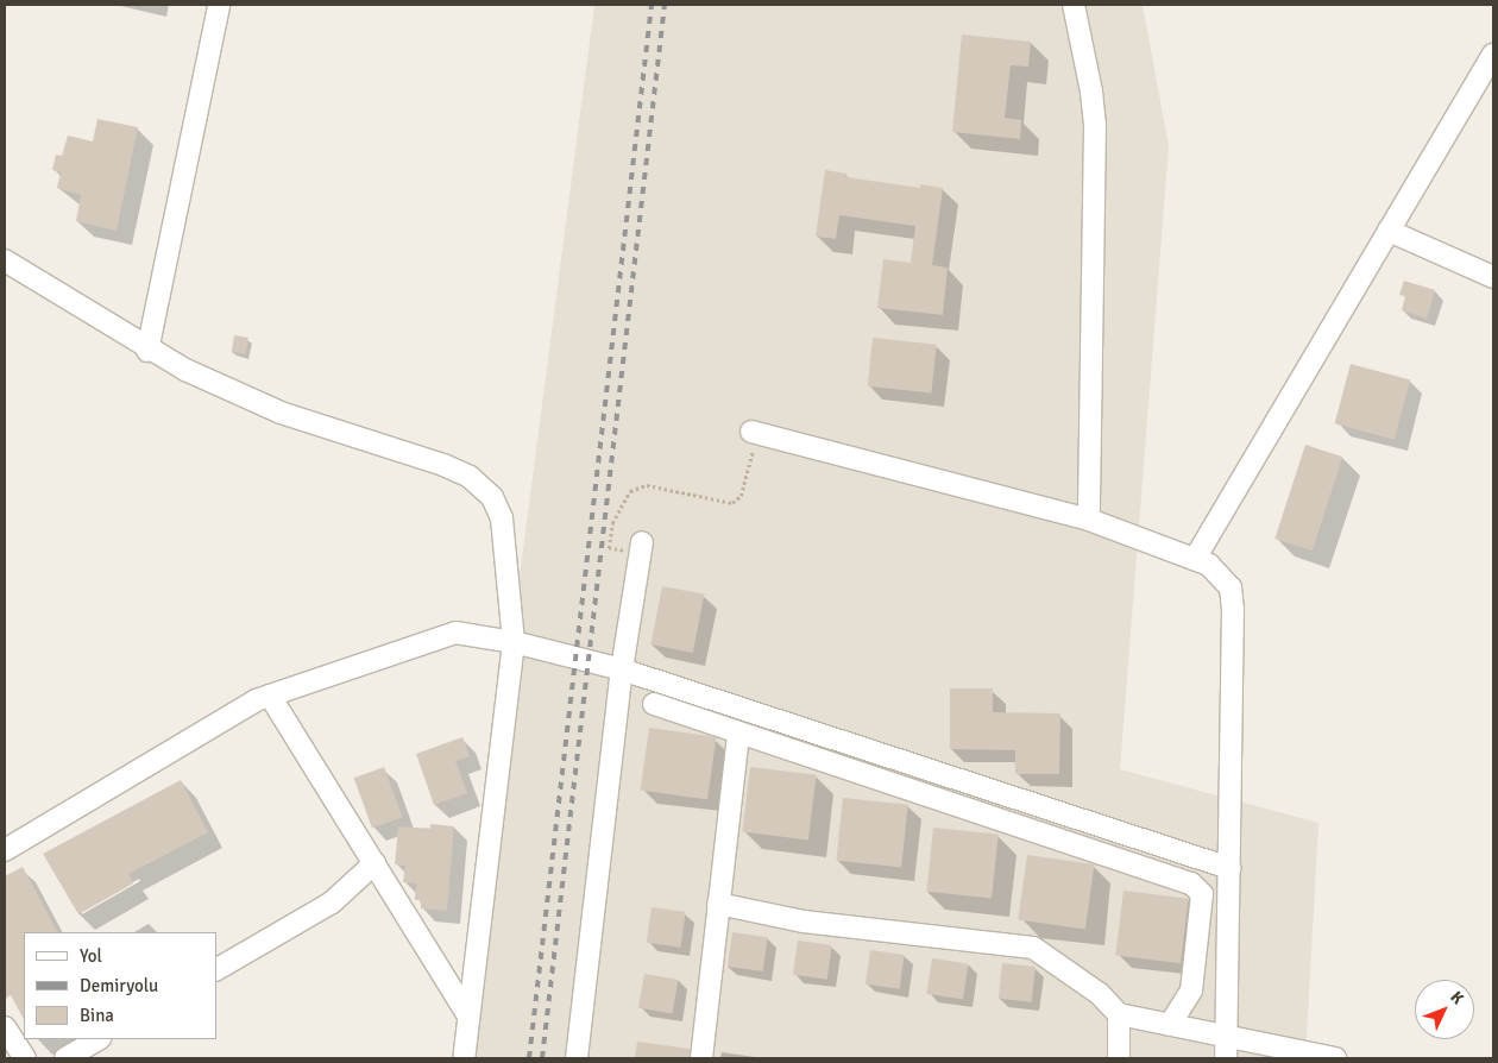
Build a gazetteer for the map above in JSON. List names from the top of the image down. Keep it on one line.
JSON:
{"legend":["Yol","Demiryolu","Bina"],"north":"top right"}
